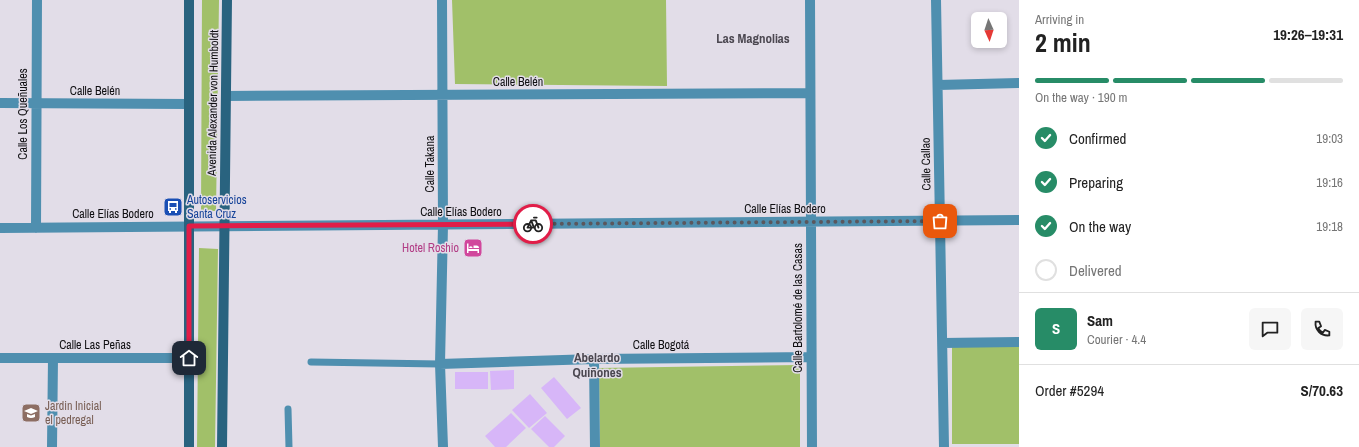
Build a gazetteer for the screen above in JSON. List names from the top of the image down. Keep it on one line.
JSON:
{"streets":{"main road":["Avenida Alexander von Humboldt"],"street":["Calle Belén","Calle Los Queñuales","Calle Takana","Calle Callao","Calle Elías Bodero","Calle Bartolomé de las Casas","Calle Las Peñas","Calle Bogotá"]},"crossings":[["Calle Belén","Avenida Alexander von Humboldt"],["Calle Belén","Calle Los Queñuales"],["Calle Belén","Calle Takana"],["Calle Belén","Calle Bartolomé de las Casas"],["Avenida Alexander von Humboldt","Calle Elías Bodero"],["Avenida Alexander von Humboldt","Calle Las Peñas"],["Calle Los Queñuales","Calle Elías Bodero"],["Calle Takana","Calle Elías Bodero"],["Calle Takana","Calle Bogotá"],["Calle Callao","Calle Elías Bodero"],["Calle Elías Bodero","Calle Bartolomé de las Casas"],["Calle Bartolomé de las Casas","Calle Bogotá"]],"districts":["Las Magnolias","Abelardo Quiñones"],"places":{"bus stop":["Autoservicios Santa Cruz"],"hotel":["Hotel Roshio"],"school or university":["Jardin Inicial el pedregal"]},"north":"bottom","page":{"heading":["2 min","Arriving in","19:26–19:31"],"panel":["Sam","Courier · 4.4","Order #5294","S/70.63"],"bar":"On the way · 190 m","list":[["Confirmed","19:03"],["Preparing","19:16"],["On the way","19:18"],"Delivered"],"round":"S"}}
